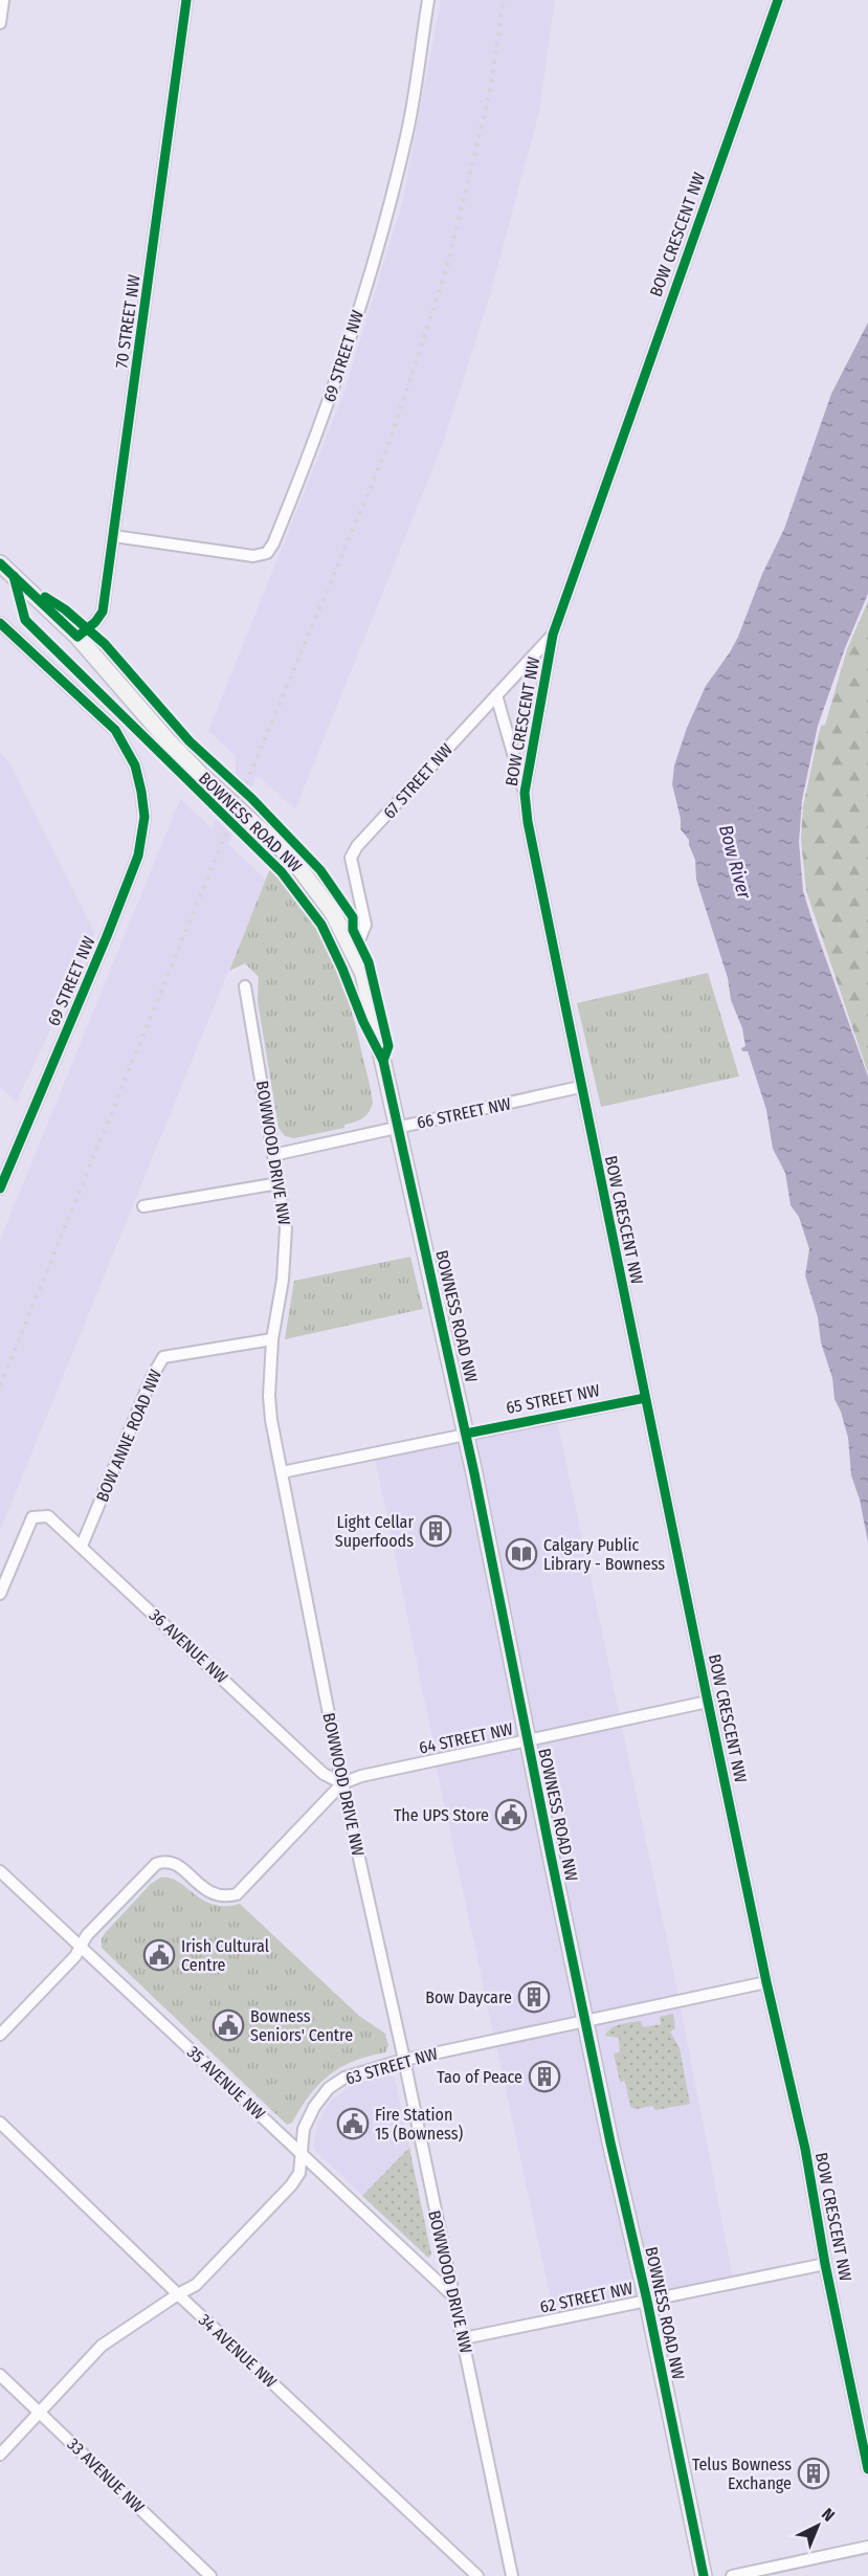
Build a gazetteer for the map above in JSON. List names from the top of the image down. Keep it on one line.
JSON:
{"streets":{"street":["BOW CRESCENT NW","70 STREET NW","69 STREET NW","67 STREET NW","BOWNESS ROAD NW","66 STREET NW","BOWWOOD DRIVE NW","65 STREET NW","BOW ANNE ROAD NW","36 AVENUE NW","64 STREET NW","63 STREET NW","35 AVENUE NW","62 STREET NW","34 AVENUE NW","33 AVENUE NW"]},"crossings":[["BOW CRESCENT NW","67 STREET NW"],["BOW CRESCENT NW","66 STREET NW"],["BOW CRESCENT NW","65 STREET NW"],["BOW CRESCENT NW","64 STREET NW"],["BOW CRESCENT NW","63 STREET NW"],["BOW CRESCENT NW","62 STREET NW"],["70 STREET NW","69 STREET NW"],["70 STREET NW","BOWNESS ROAD NW"],["67 STREET NW","BOWNESS ROAD NW"],["BOWNESS ROAD NW","66 STREET NW"],["BOWNESS ROAD NW","65 STREET NW"],["BOWNESS ROAD NW","64 STREET NW"],["BOWNESS ROAD NW","63 STREET NW"],["BOWNESS ROAD NW","62 STREET NW"],["66 STREET NW","BOWWOOD DRIVE NW"],["BOWWOOD DRIVE NW","65 STREET NW"],["BOWWOOD DRIVE NW","BOW ANNE ROAD NW"],["BOWWOOD DRIVE NW","36 AVENUE NW"],["BOWWOOD DRIVE NW","64 STREET NW"],["BOWWOOD DRIVE NW","63 STREET NW"],["BOWWOOD DRIVE NW","35 AVENUE NW"],["BOWWOOD DRIVE NW","62 STREET NW"],["BOW ANNE ROAD NW","36 AVENUE NW"],["36 AVENUE NW","64 STREET NW"],["64 STREET NW","35 AVENUE NW"],["63 STREET NW","35 AVENUE NW"],["63 STREET NW","34 AVENUE NW"],["63 STREET NW","33 AVENUE NW"]],"water":["Bow River"],"places":{"building":["Light Cellar Superfoods","Bow Daycare","Tao of Peace","Telus Bowness Exchange"],"library":["Calgary Public Library - Bowness"],"public building":["The UPS Store","Irish Cultural Centre","Bowness Seniors' Centre","Fire Station 15 (Bowness)"]},"north":"top right"}
